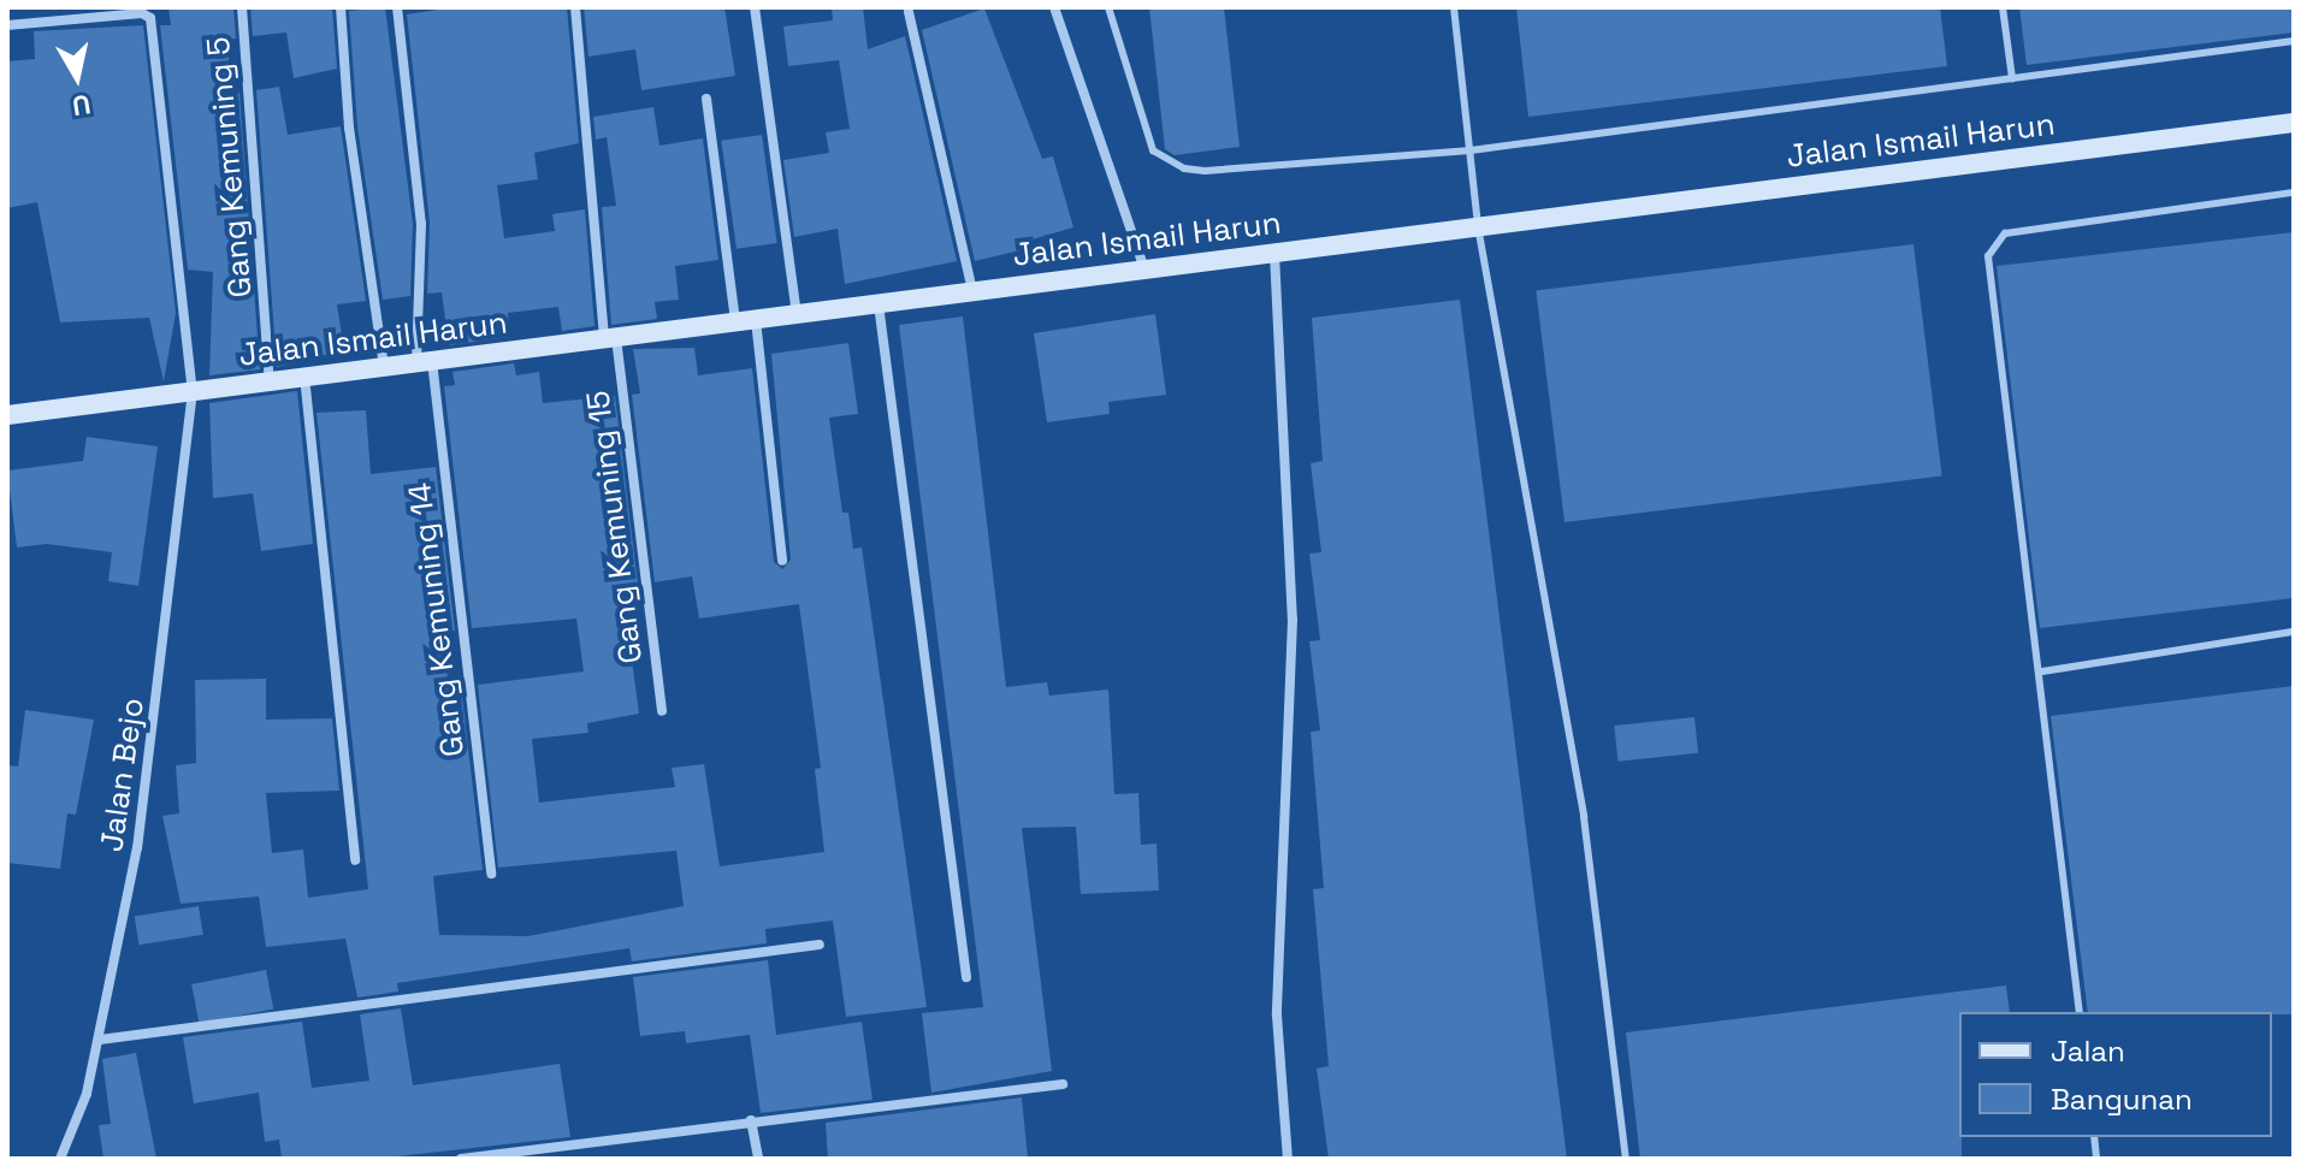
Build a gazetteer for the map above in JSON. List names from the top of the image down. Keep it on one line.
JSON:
{"streets":{"street":["Jalan Ismail Harun","Gang Kemuning 5","Gang Kemuning 15","Gang Kemuning 14","Jalan Bejo"]},"crossings":[["Jalan Ismail Harun","Gang Kemuning 5"],["Jalan Ismail Harun","Gang Kemuning 15"],["Jalan Ismail Harun","Gang Kemuning 14"],["Jalan Ismail Harun","Jalan Bejo"]],"legend":["Jalan","Bangunan"],"north":"bottom"}
